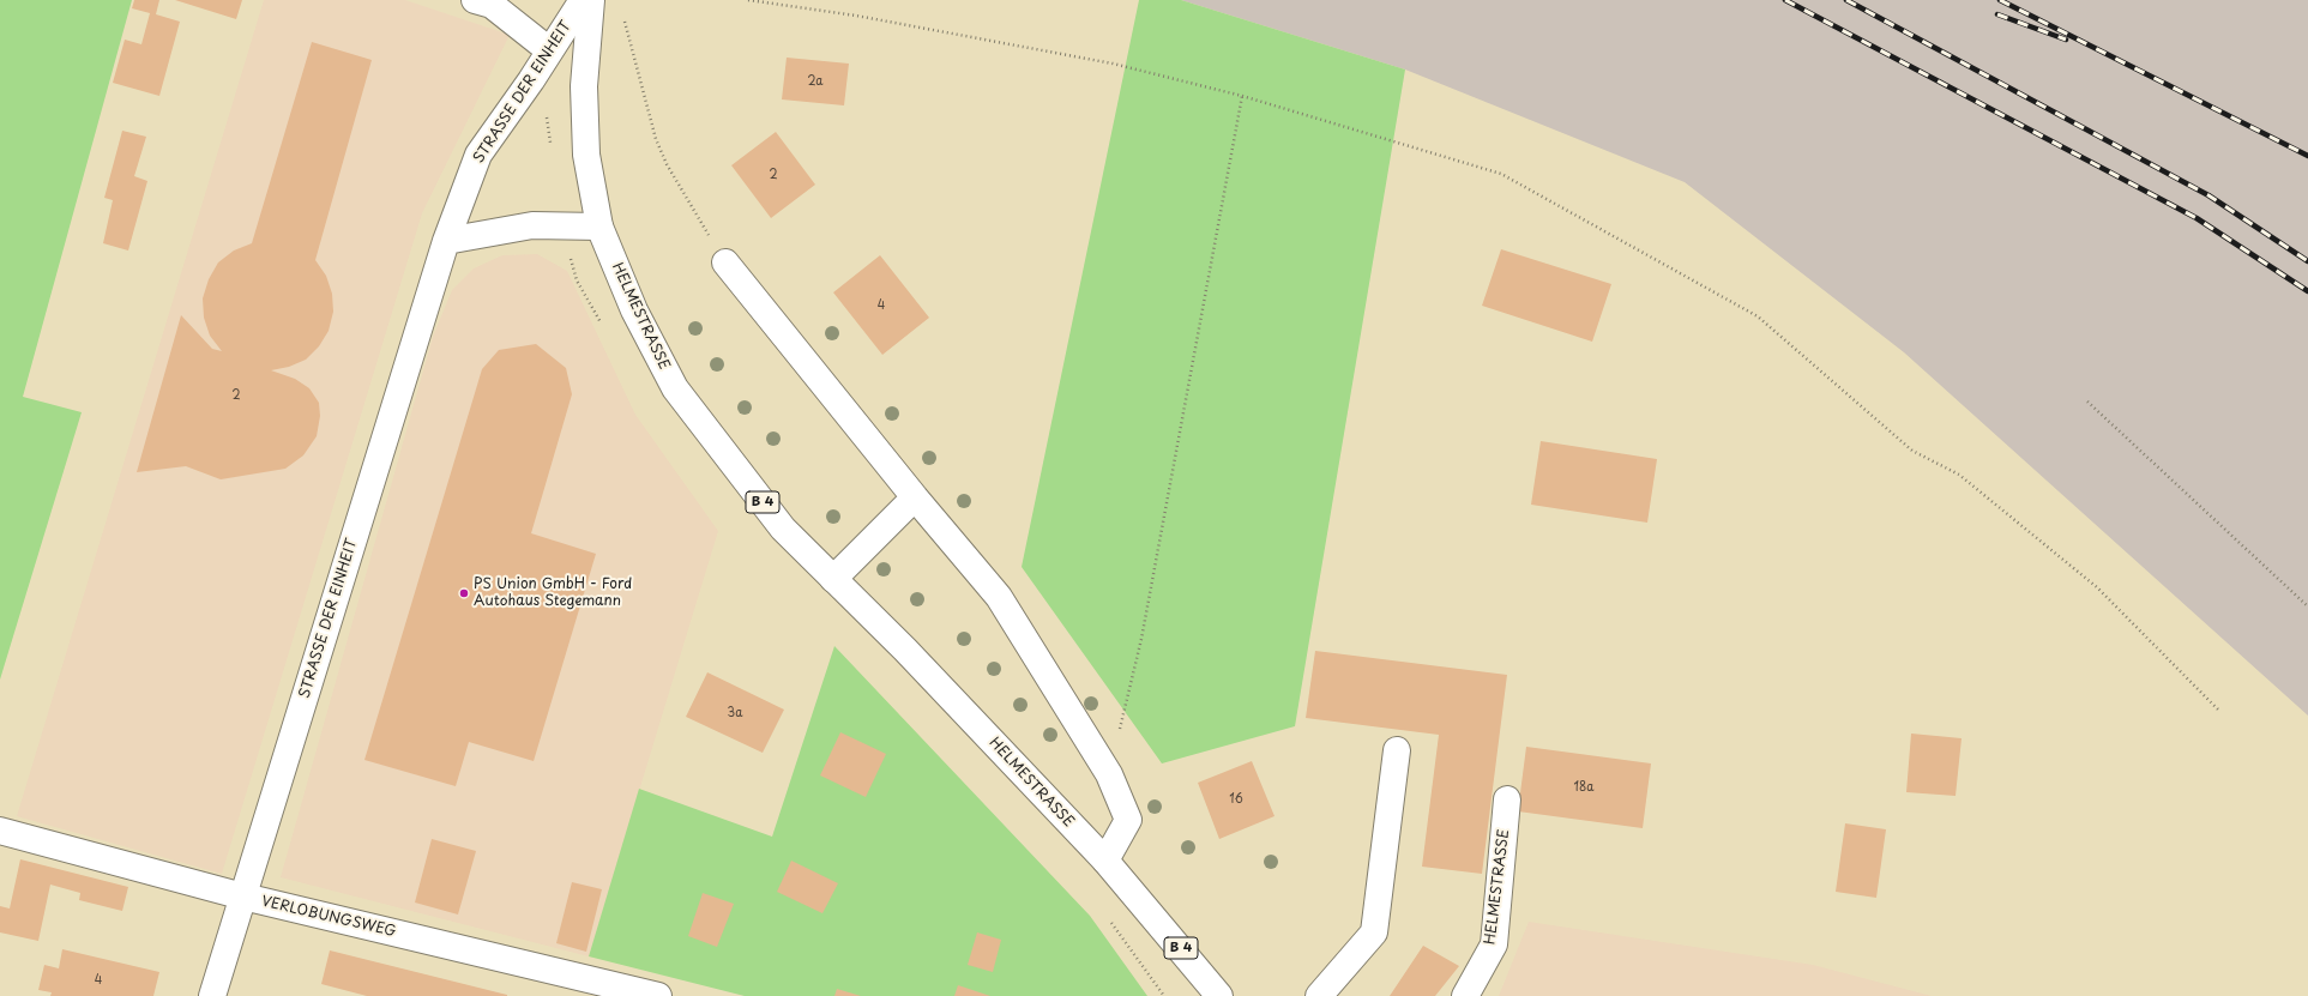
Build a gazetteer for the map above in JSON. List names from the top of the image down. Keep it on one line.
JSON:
{"streets":{"street":["STRASSE DER EINHEIT","HELMESTRASSE","B 4","VERLOBUNGSWEG"]},"crossings":[["STRASSE DER EINHEIT","VERLOBUNGSWEG"]],"places":["PS Union GmbH - Ford Autohaus Stegemann"],"house_numbers":["2a","2","4","2","3a","18a","16","4"]}
